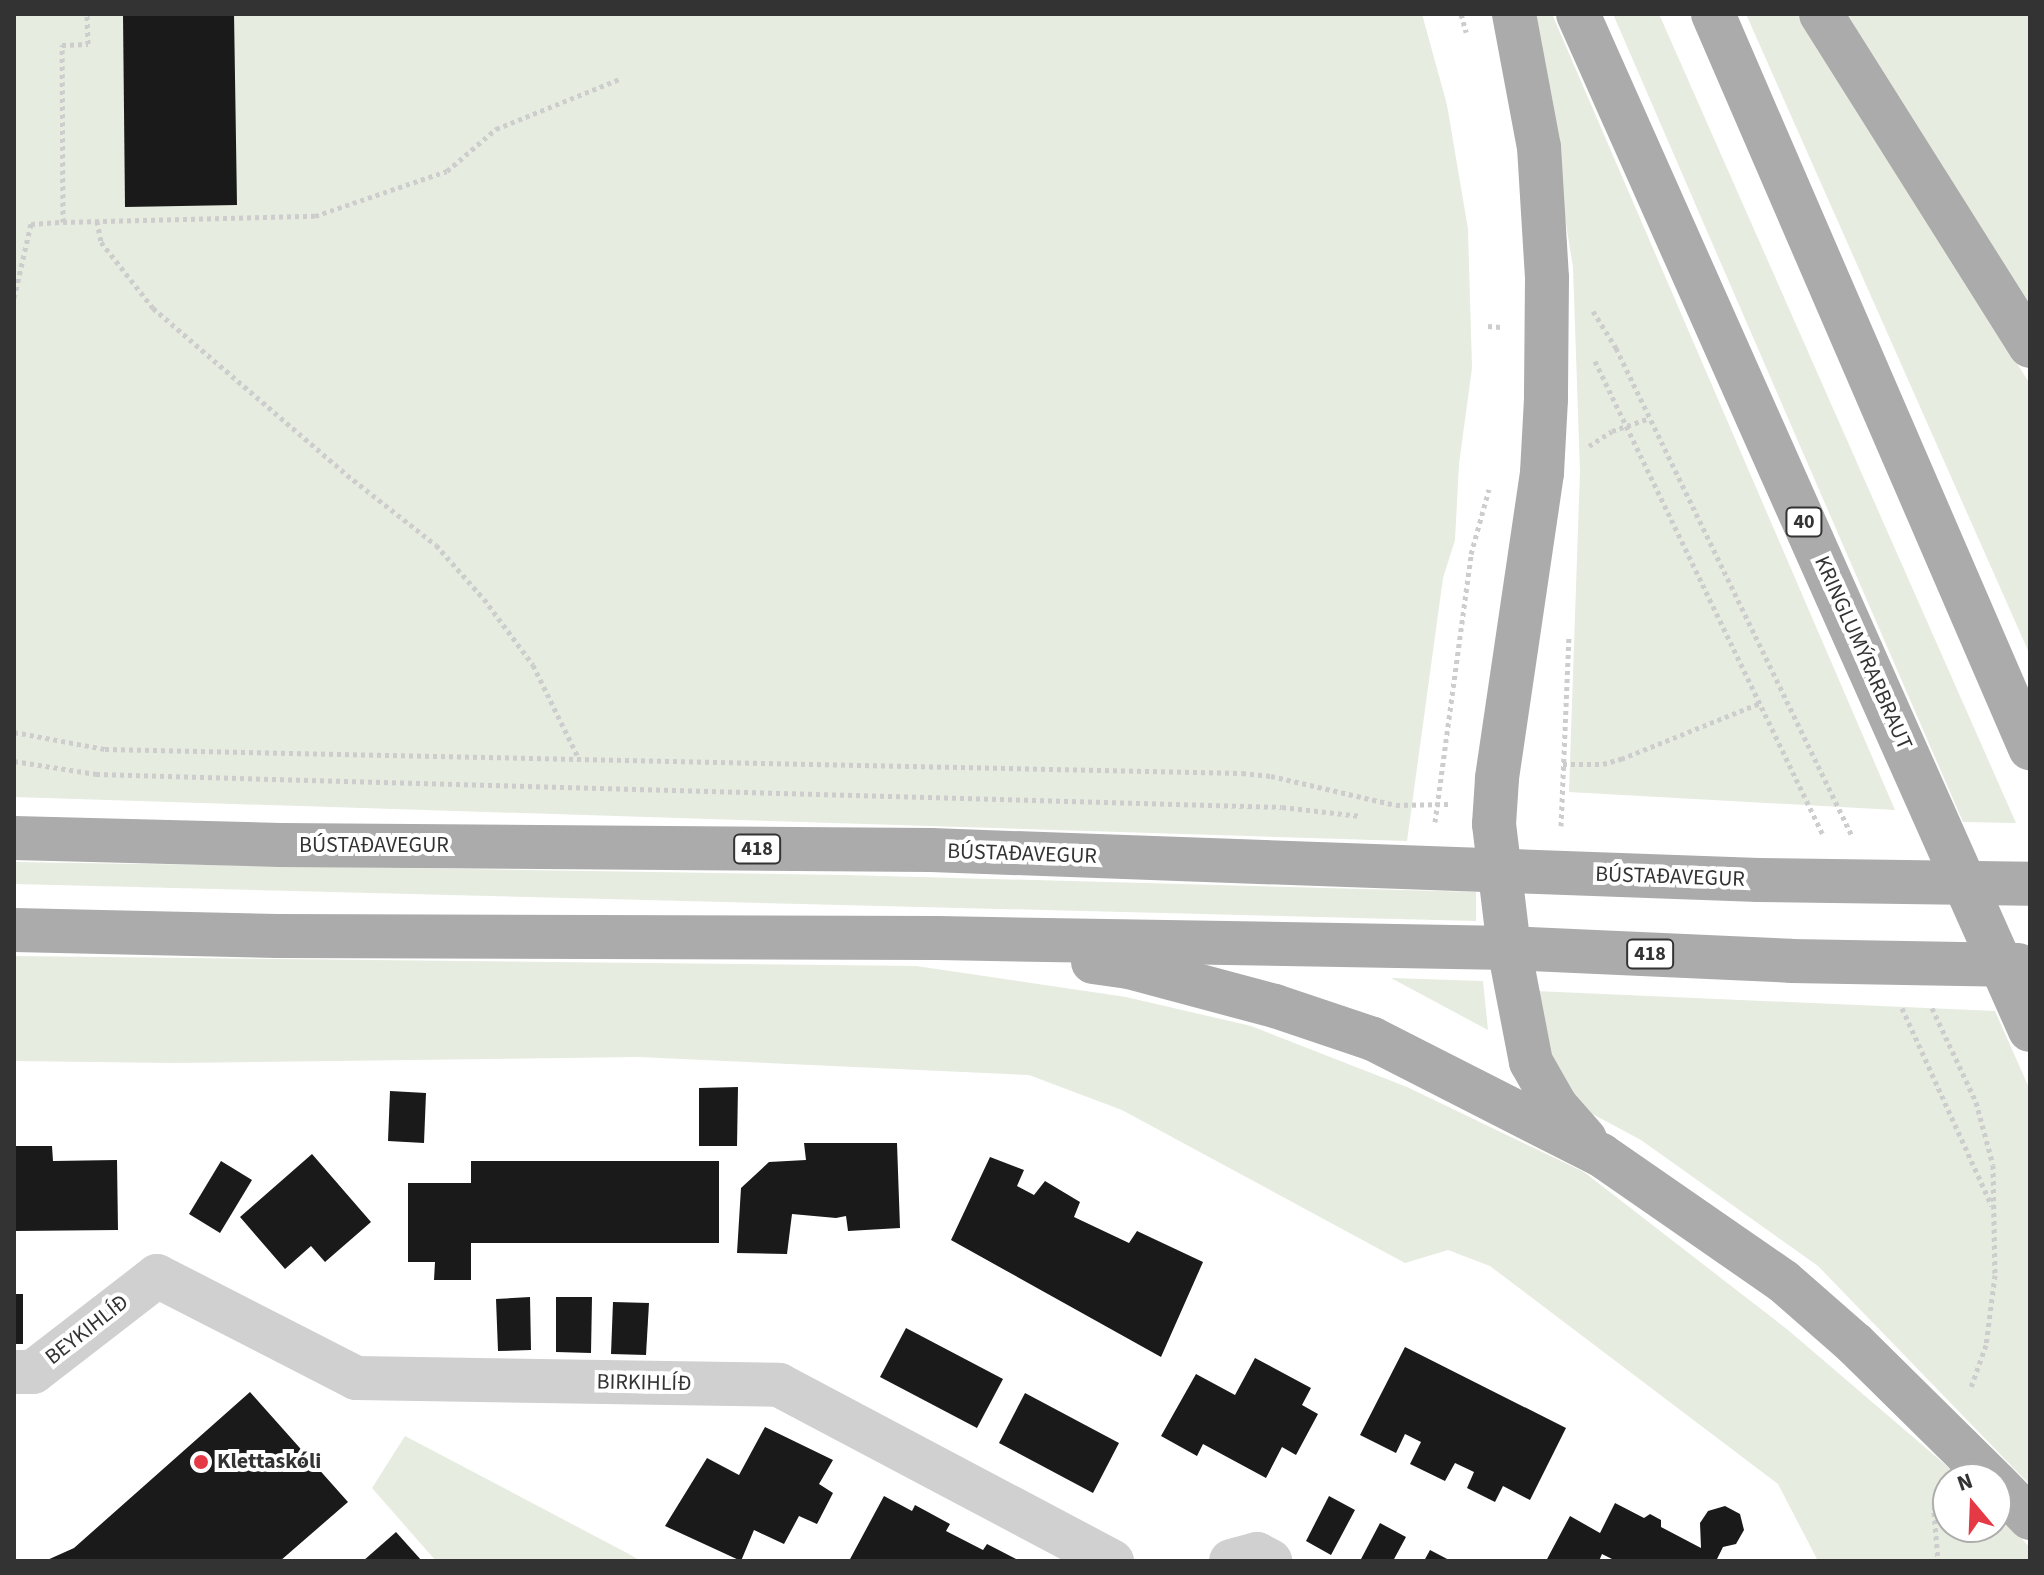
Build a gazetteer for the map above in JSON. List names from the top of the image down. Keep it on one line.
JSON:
{"streets":{"main road":["40","KRINGLUMÝRARBRAUT","BÚSTAÐAVEGUR","418"],"street":["BEYKIHLÍÐ","BIRKIHLÍÐ"]},"crossings":[["BEYKIHLÍÐ","BIRKIHLÍÐ"]],"places":["Klettaskóli"],"north":"top"}
